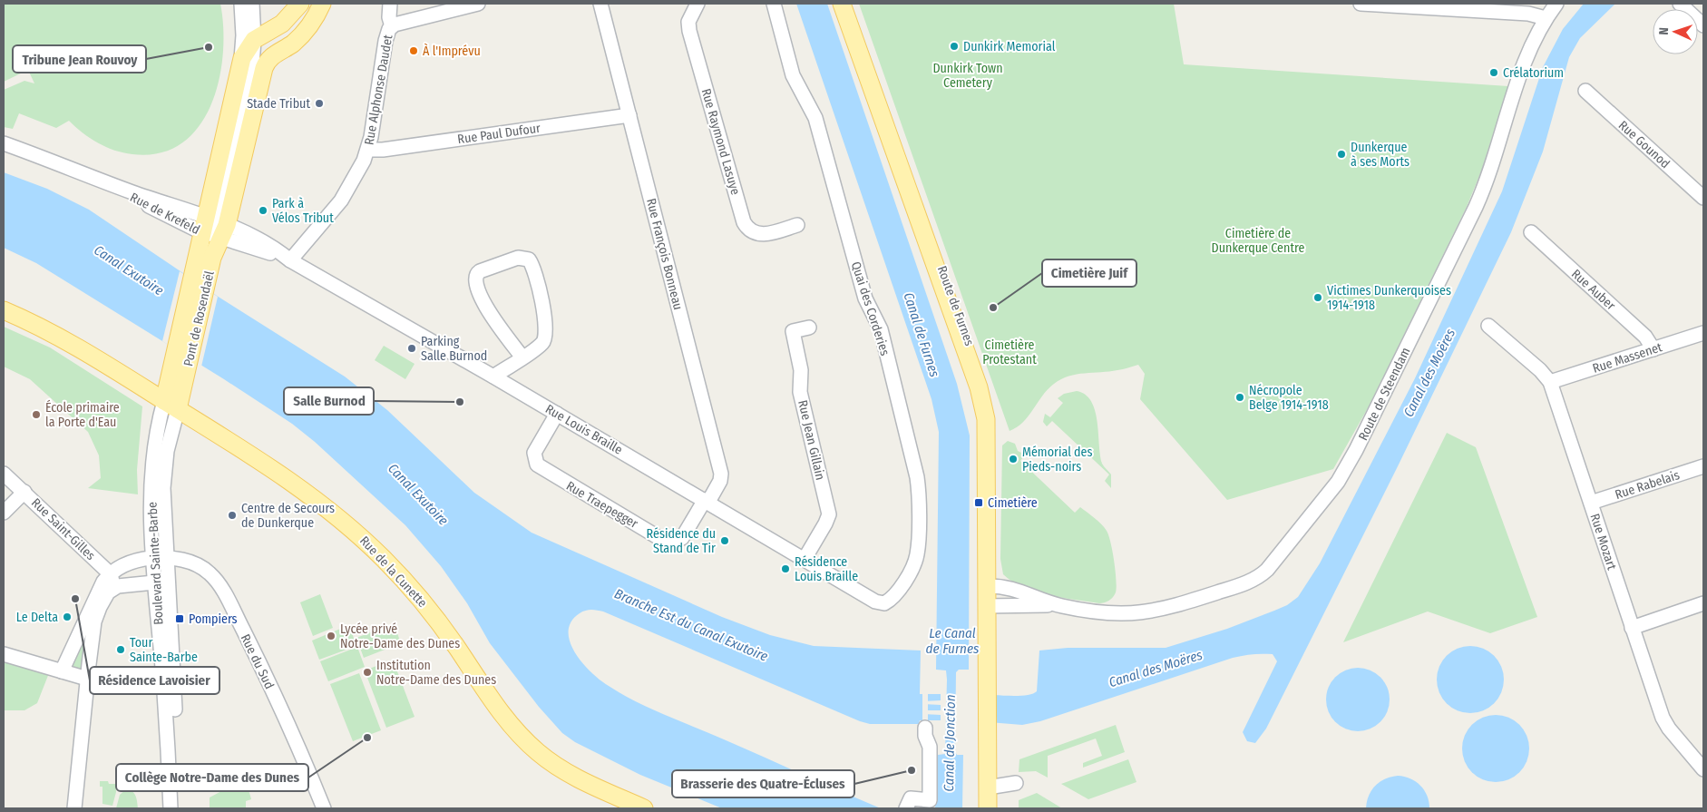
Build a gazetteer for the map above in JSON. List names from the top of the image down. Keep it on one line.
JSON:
{"streets":{"main road":["Route de Furnes","Pont de Rosendaël","Boulevard Sainte-Barbe","Rue de la Cunette"],"street":["Rue Alphonse Daudet","Rue Paul Dufour","Rue Raymond Lasuye","Rue Gounod","Rue de Krefeld","Rue François Bonneau","Rue Auber","Quai des Corderies","Rue Massenet","Route de Steendam","Rue Louis Braille","Rue Jean Gillain","Rue Rabelais","Rue Traepegger","Rue Saint-Gilles","Rue Mozart","Rue du Sud"]},"crossings":[["Rue Alphonse Daudet","Rue Paul Dufour"],["Rue Alphonse Daudet","Rue Louis Braille"],["Rue Paul Dufour","Rue François Bonneau"],["Rue de Krefeld","Pont de Rosendaël"],["Rue de Krefeld","Rue Louis Braille"],["Rue François Bonneau","Rue Louis Braille"],["Rue François Bonneau","Rue Traepegger"],["Rue Auber","Rue Massenet"],["Route de Furnes","Route de Steendam"],["Quai des Corderies","Rue Louis Braille"],["Pont de Rosendaël","Rue Louis Braille"],["Pont de Rosendaël","Boulevard Sainte-Barbe"],["Rue Massenet","Rue Mozart"],["Rue Louis Braille","Rue Jean Gillain"],["Rue Louis Braille","Rue Traepegger"],["Rue Rabelais","Rue Mozart"],["Rue Saint-Gilles","Rue du Sud"],["Boulevard Sainte-Barbe","Rue de la Cunette"],["Boulevard Sainte-Barbe","Rue du Sud"]],"water":["Canal Exutoire","Canal de Furnes","Canal des Moëres","Branche Est du Canal Exutoire","Le Canal de Furnes","Canal de Jonction"],"parks":["Dunkirk Town Cemetery","Cimetière de Dunkerque Centre","Cimetière Protestant"],"places":{"other":["Dunkirk Memorial","Tribune Jean Rouvoy","À l'Imprévu","Crélatorium","Stade Tribut","Dunkerque à ses Morts","Park à Vélos Tribut","Victimes Dunkerquoises 1914-1918","Cimetière Juif","Parking Salle Burnod","Nécropole Belge 1914-1918","Salle Burnod","École primaire la Porte d'Eau","Mémorial des Pieds-noirs","Centre de Secours de Dunkerque","Résidence du Stand de Tir","Résidence Louis Braille","Résidence Lavoisier","Le Delta","Lycée privé Notre-Dame des Dunes","Tour Sainte-Barbe","Institution Notre-Dame des Dunes","Collège Notre-Dame des Dunes","Brasserie des Quatre-Écluses"],"transit":["Cimetière","Pompiers"]},"north":"left"}
